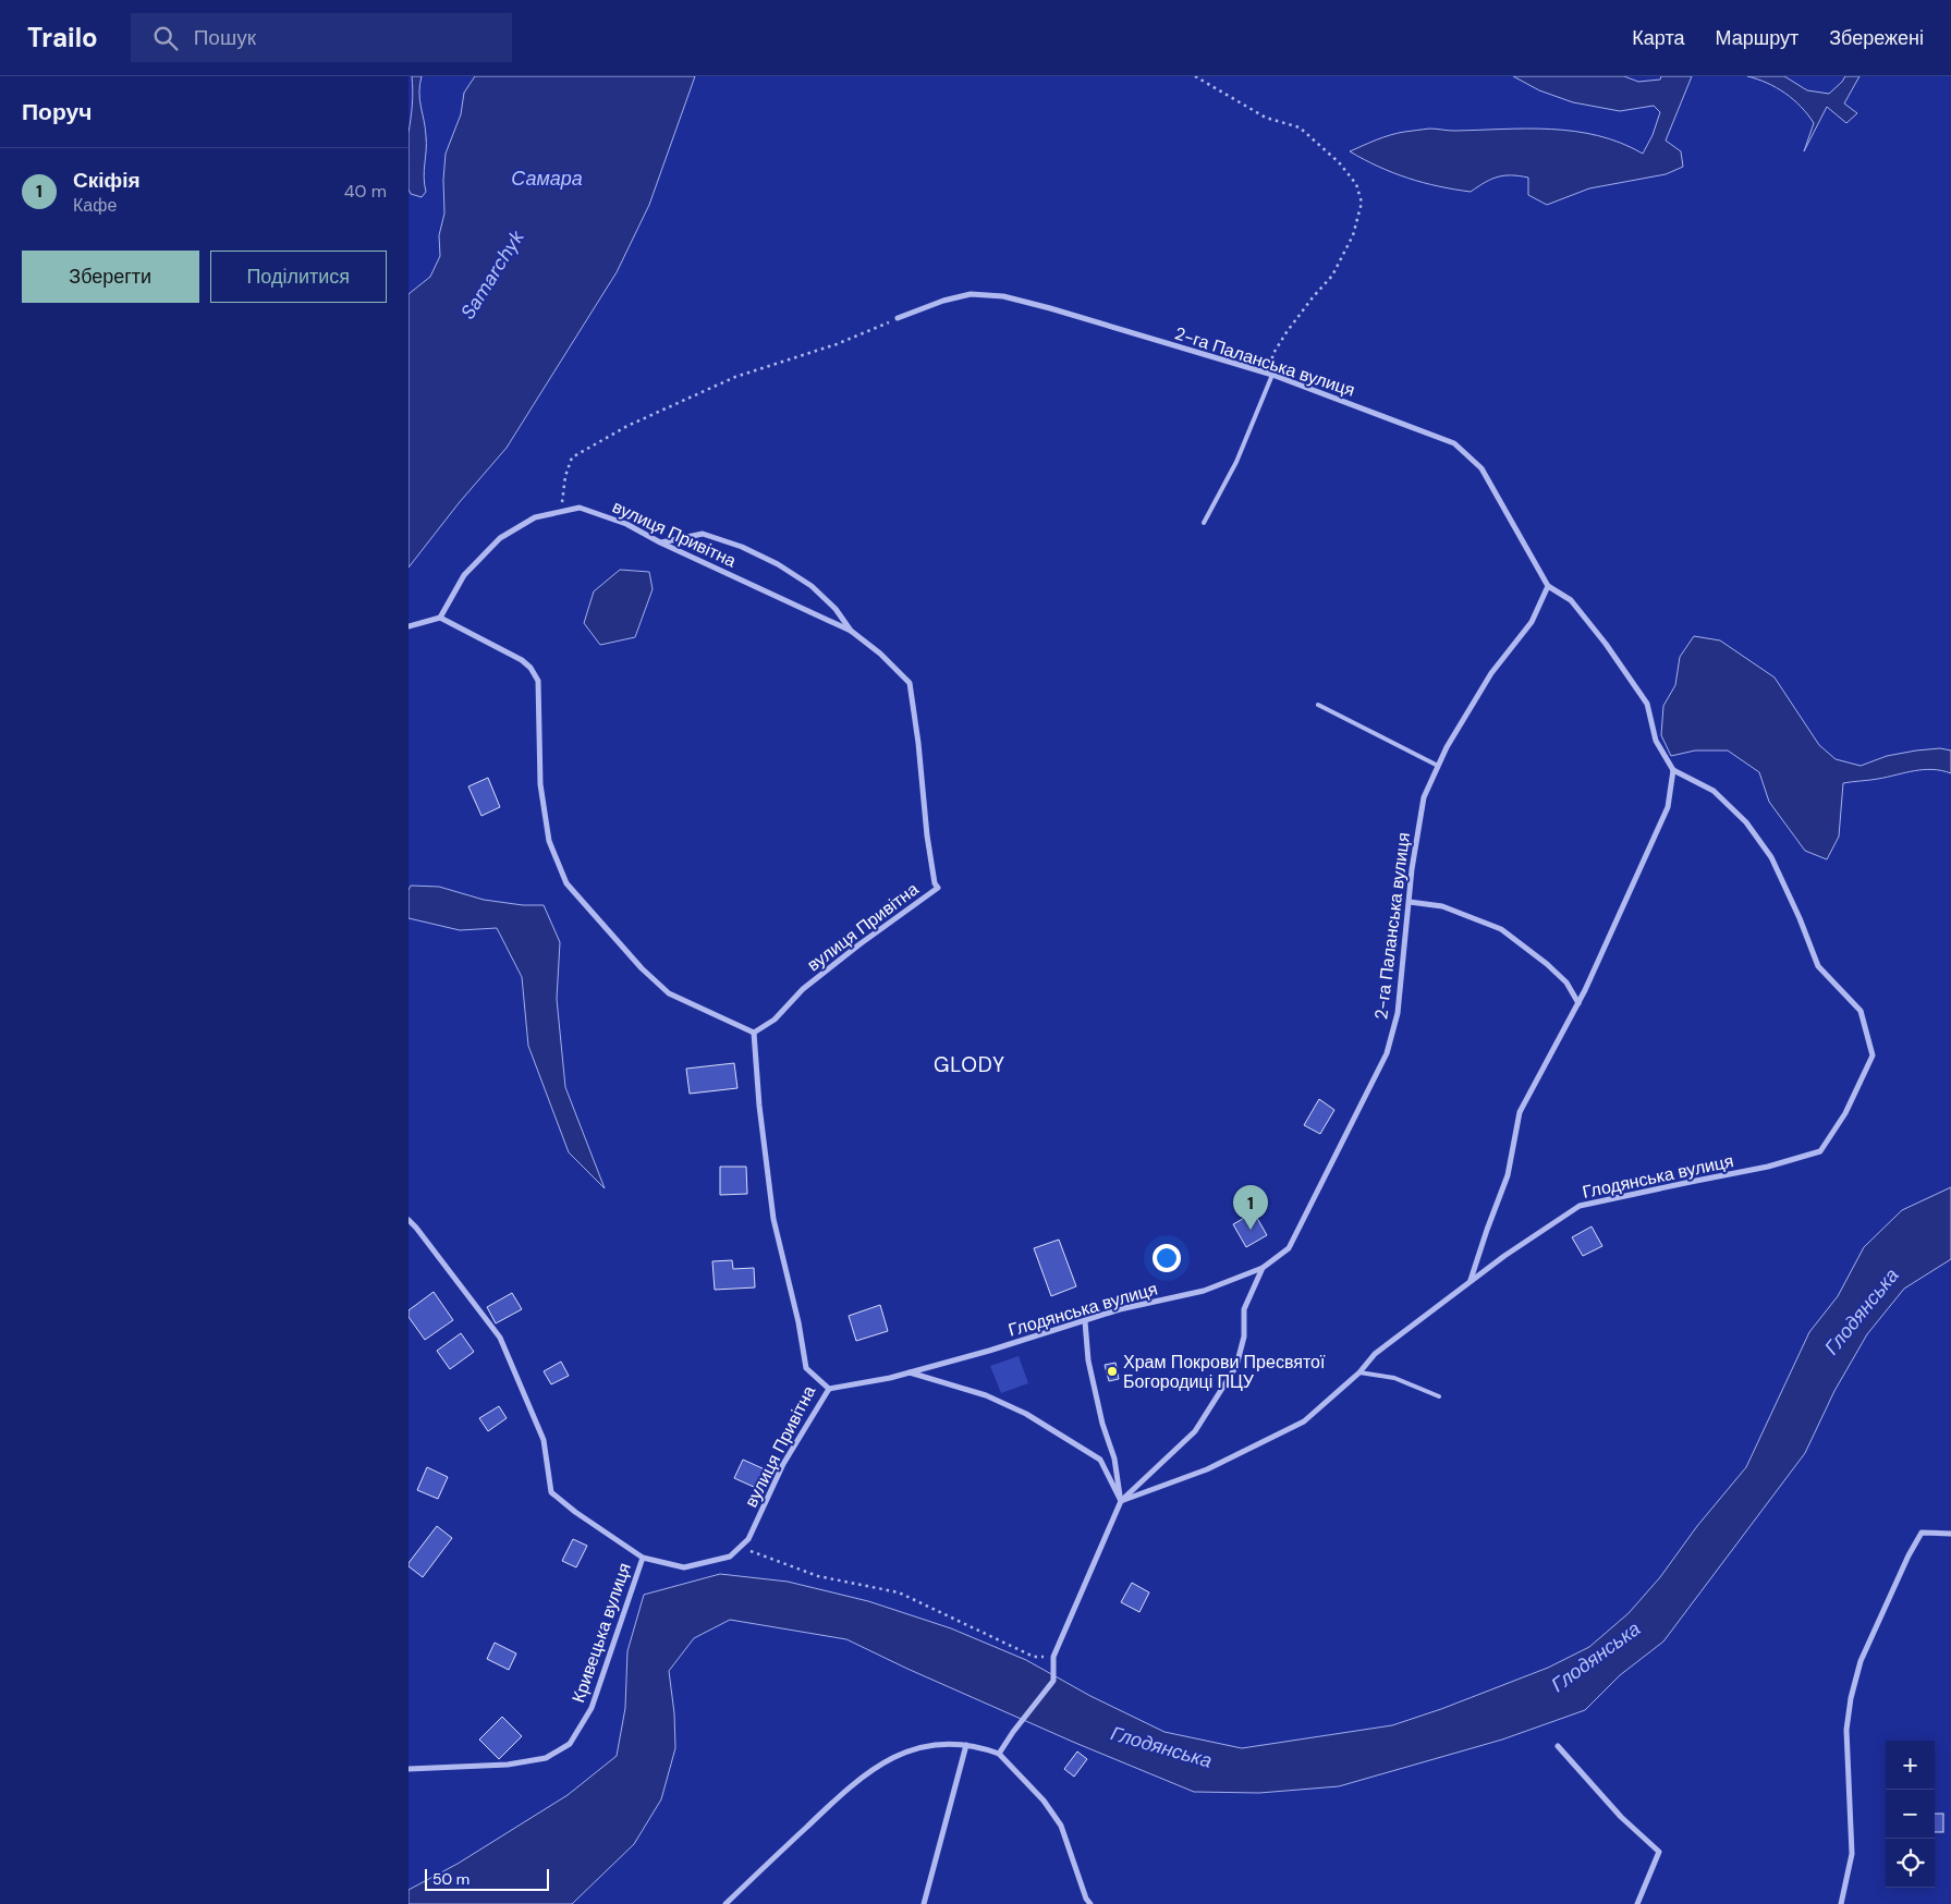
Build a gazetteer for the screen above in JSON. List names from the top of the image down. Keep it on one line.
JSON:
{"streets":{"street":["2-га Паланська вулиця","вулиця Привітна","Глодянська вулиця","Кривецька вулиця"]},"crossings":[["2-га Паланська вулиця","Глодянська вулиця"],["вулиця Привітна","Глодянська вулиця"],["вулиця Привітна","Кривецька вулиця"]],"districts":["GLODY"],"water":["Самара","Samarchyk","Глодянська"],"places":["Храм Покрови Пресвятої Богородиці ПЦУ"],"scale_bar":"50 m","page":{"header":"Trailo","search":"Пошук","nav":["Карта","Маршрут","Збережені"],"heading":"Поруч","list":[{"mark":"1","name":"Скіфія","note":"Кафе","value":"40 m"}],"buttons":["Зберегти","Поділитися"],"pins":"1","map_buttons":["+","−"],"scale":"50 m"}}
